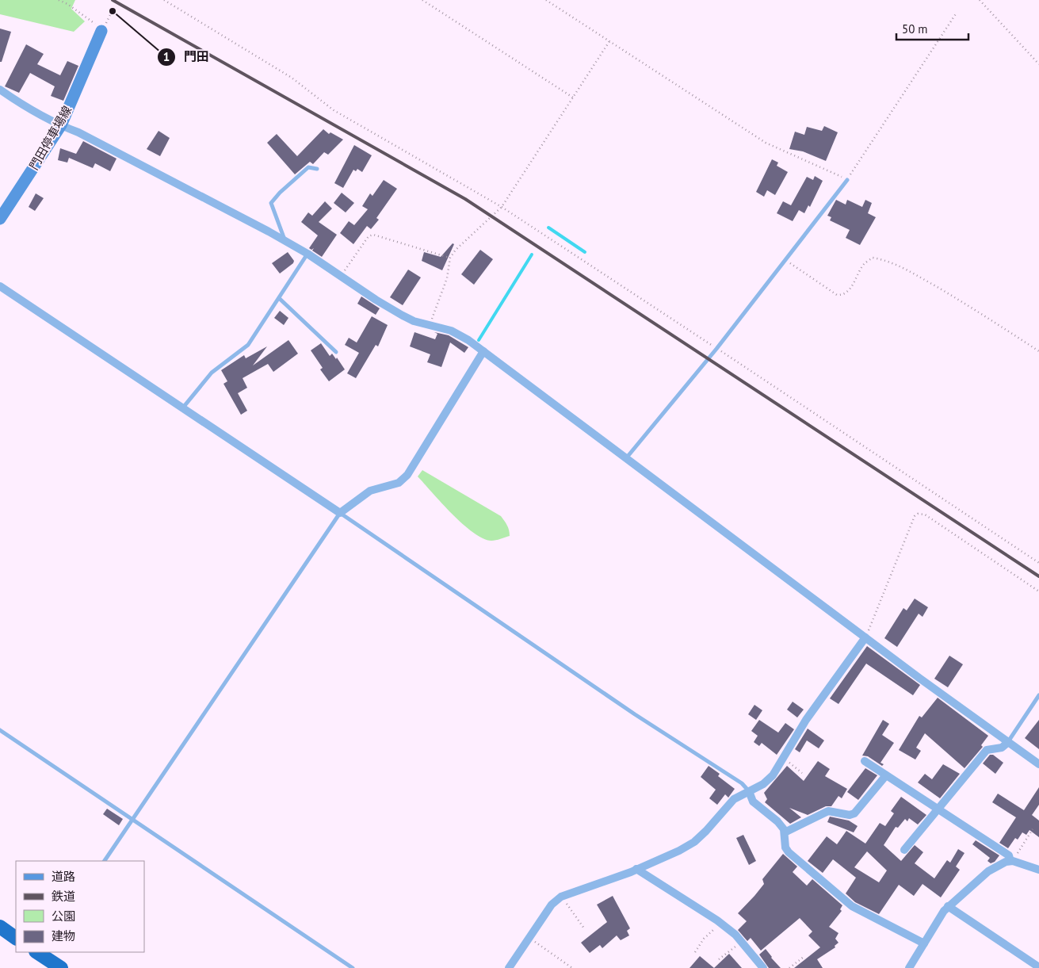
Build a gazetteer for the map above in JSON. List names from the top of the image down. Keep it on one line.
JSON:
{"streets":{"main road":["門田停車場線"]},"places":["門田"],"legend":["道路","鉄道","公園","建物"],"scale_bar":"50 m"}
